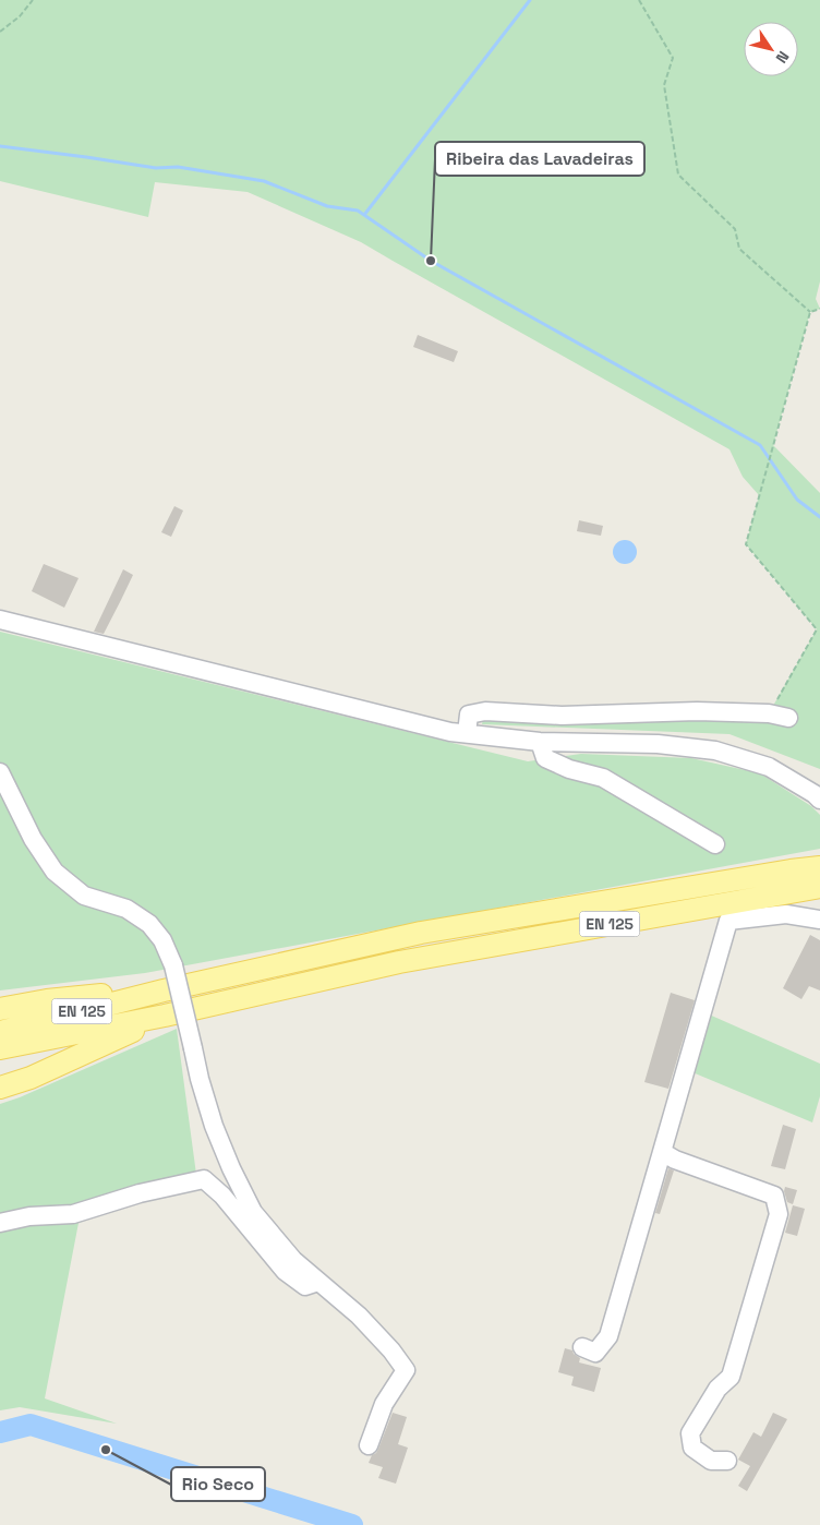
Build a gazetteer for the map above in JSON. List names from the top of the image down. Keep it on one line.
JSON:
{"streets":{"main road":["EN 125"]},"places":["Ribeira das Lavadeiras","Rio Seco"],"north":"bottom right"}
